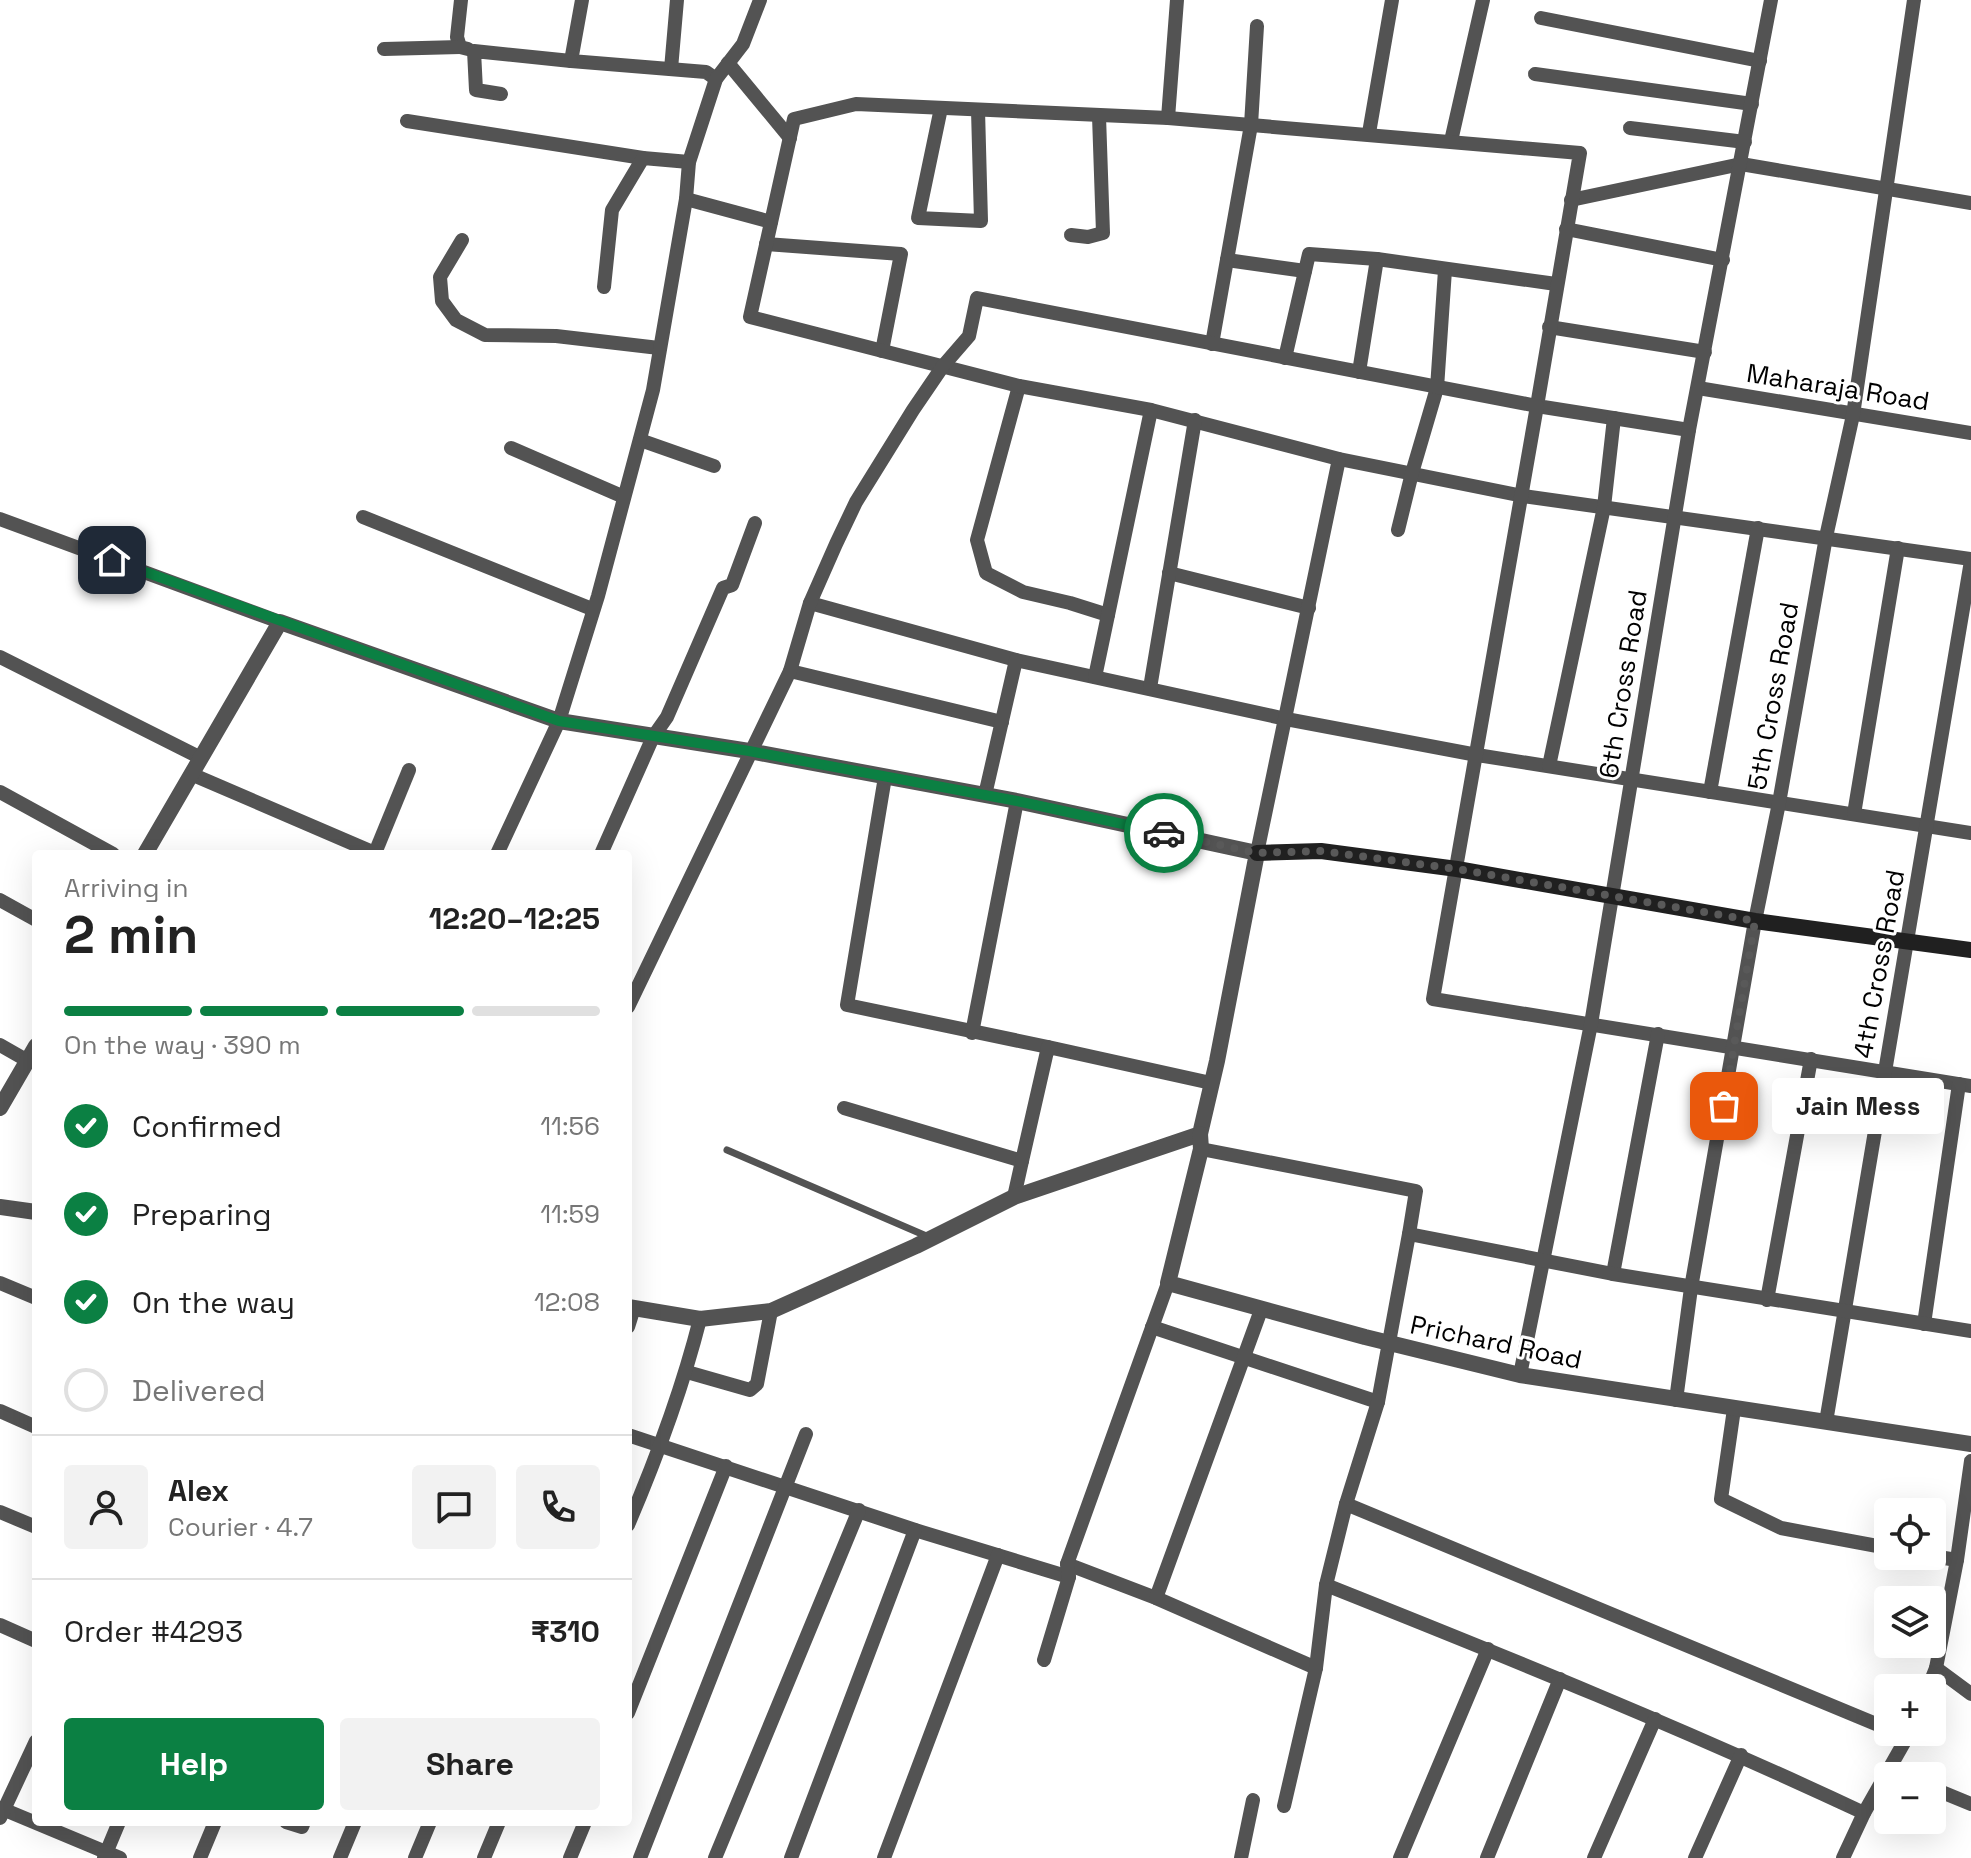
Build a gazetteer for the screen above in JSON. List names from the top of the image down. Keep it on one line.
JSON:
{"streets":{"street":["Maharaja Road","6th Cross Road","5th Cross Road","4th Cross Road","Prichard Road"]},"crossings":[["Maharaja Road","6th Cross Road"],["Maharaja Road","5th Cross Road"],["6th Cross Road","Prichard Road"],["5th Cross Road","Prichard Road"],["4th Cross Road","Prichard Road"]],"places":["Jain Mess"],"page":{"heading":["2 min","Arriving in","12:20–12:25"],"panel":["Alex","Courier · 4.7","Order #4293","₹310"],"bar":"On the way · 390 m","bubble":"Jain Mess","list":[["Confirmed","11:56"],["Preparing","11:59"],["On the way","12:08"],"Delivered"],"map_buttons":["+","−"],"buttons":["Help","Share"]}}
